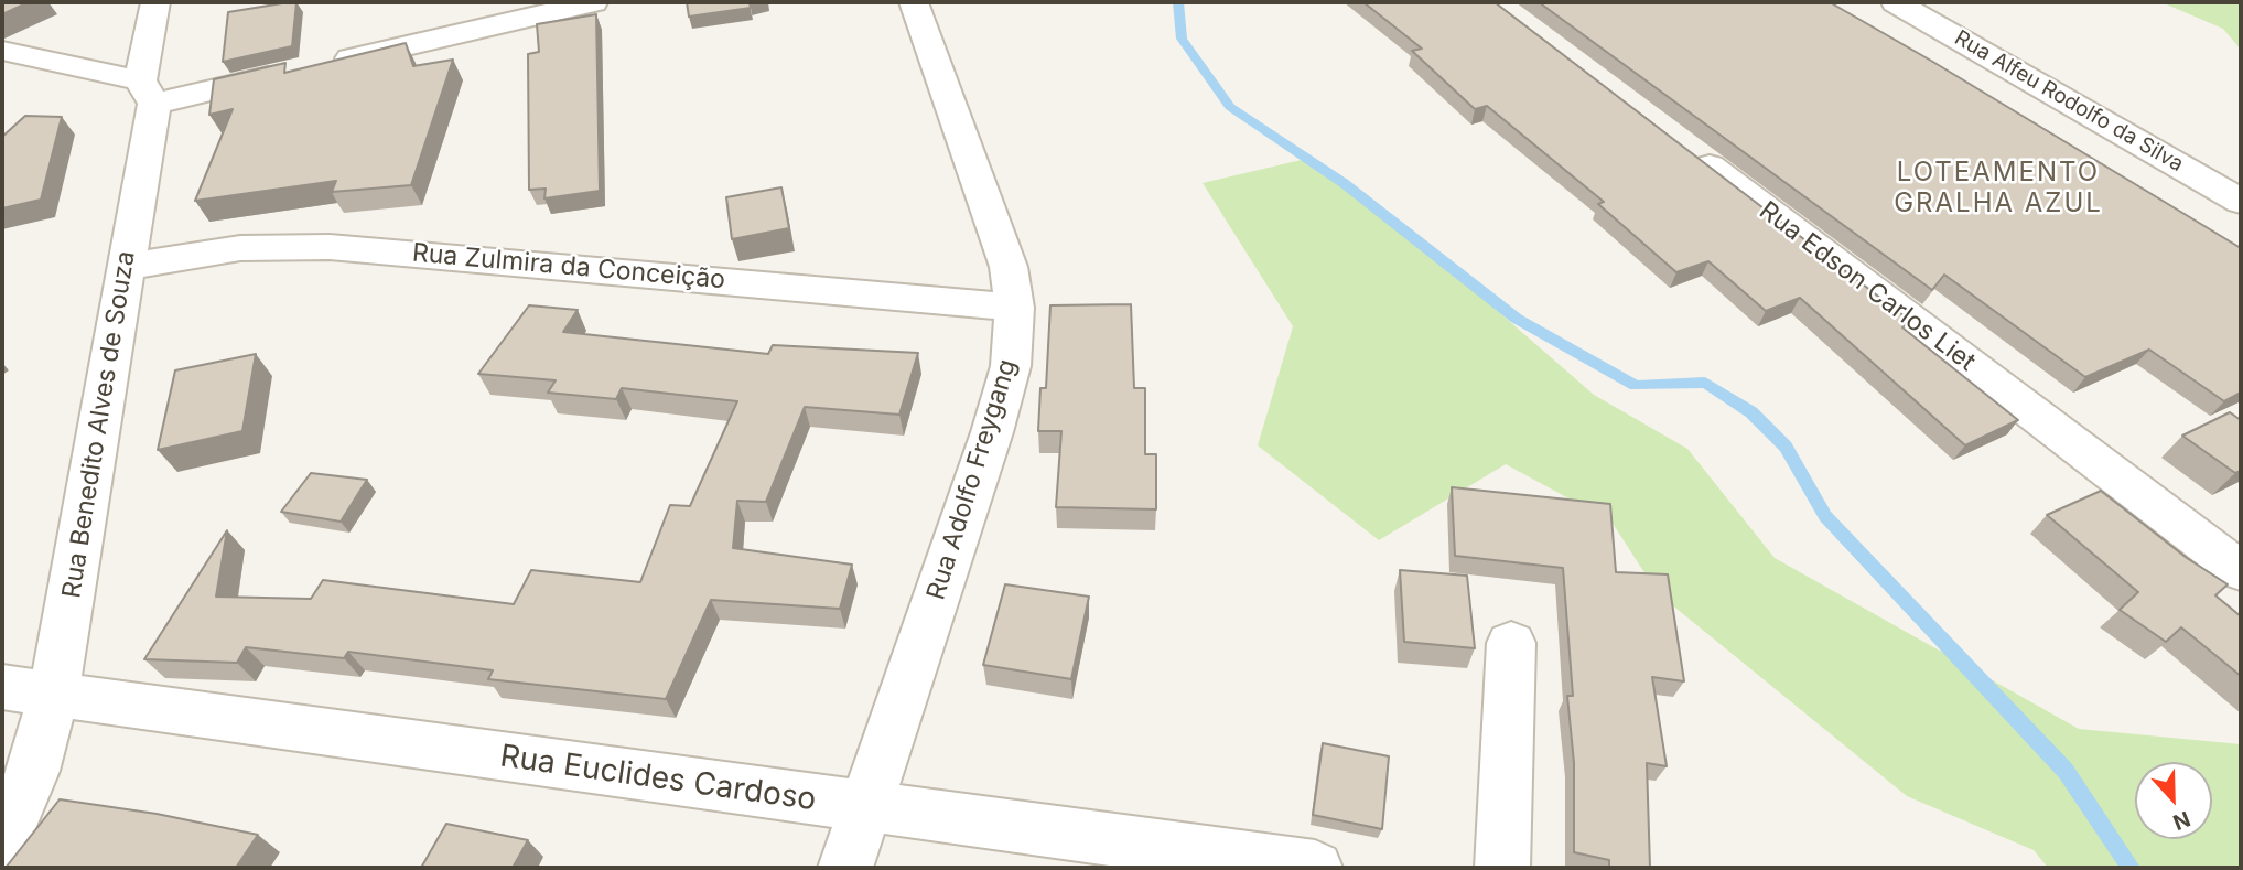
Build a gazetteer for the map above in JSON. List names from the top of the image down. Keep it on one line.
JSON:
{"streets":{"street":["Rua Alfeu Rodolfo da Silva","Rua Zulmira da Conceição","Rua Edson Carlos Liet","Rua Benedito Alves de Souza","Rua Adolfo Freygang","Rua Euclides Cardoso"]},"crossings":[["Rua Zulmira da Conceição","Rua Benedito Alves de Souza"],["Rua Zulmira da Conceição","Rua Adolfo Freygang"],["Rua Benedito Alves de Souza","Rua Euclides Cardoso"],["Rua Adolfo Freygang","Rua Euclides Cardoso"]],"districts":["LOTEAMENTO GRALHA AZUL"],"north":"bottom"}
